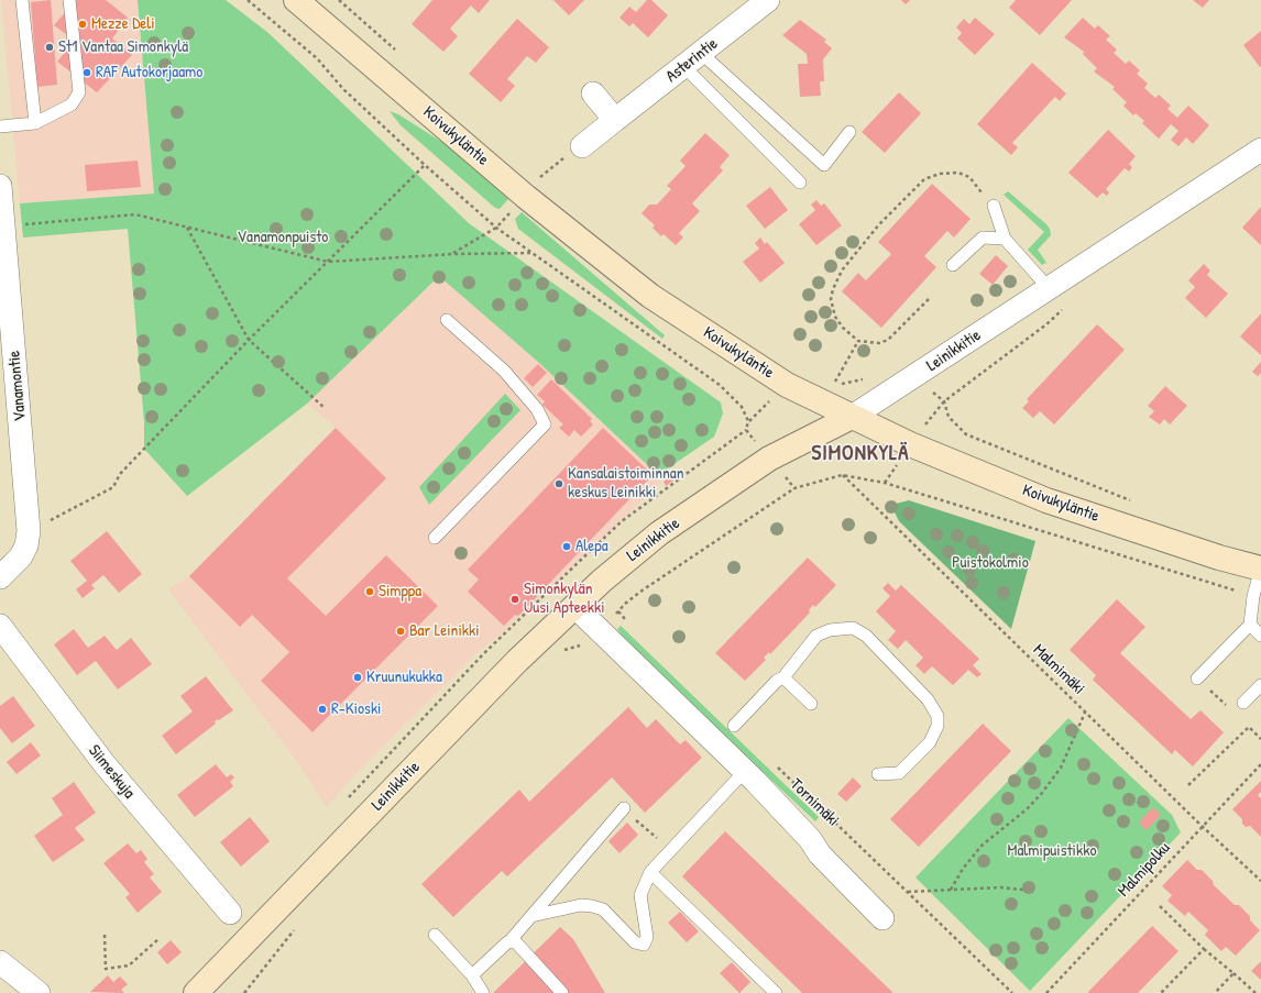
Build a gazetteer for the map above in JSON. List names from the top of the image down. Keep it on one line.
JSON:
{"streets":{"main road":["Koivukyläntie","Leinikkitie"],"street":["Asterintie","Vanamontie","Siimeskuja","Tornimäki"],"path":["Malmimäki","Malmipolku"]},"crossings":[["Koivukyläntie","Leinikkitie"],["Leinikkitie","Tornimäki"],["Malmimäki","Malmipolku"]],"districts":["SIMONKYLÄ"],"parks":["Vanamonpuisto","Puistokolmio","Malmipuistikko"],"places":["Mezze Deli","St1 Vantaa Simonkylä","RAF Autokorjaamo","Kansalaistoiminnan keskus Leinikki","Alepa","Simppa","Simonkylän Uusi Apteekki","Bar Leinikki","Kruunukukka","R-Kioski"]}
